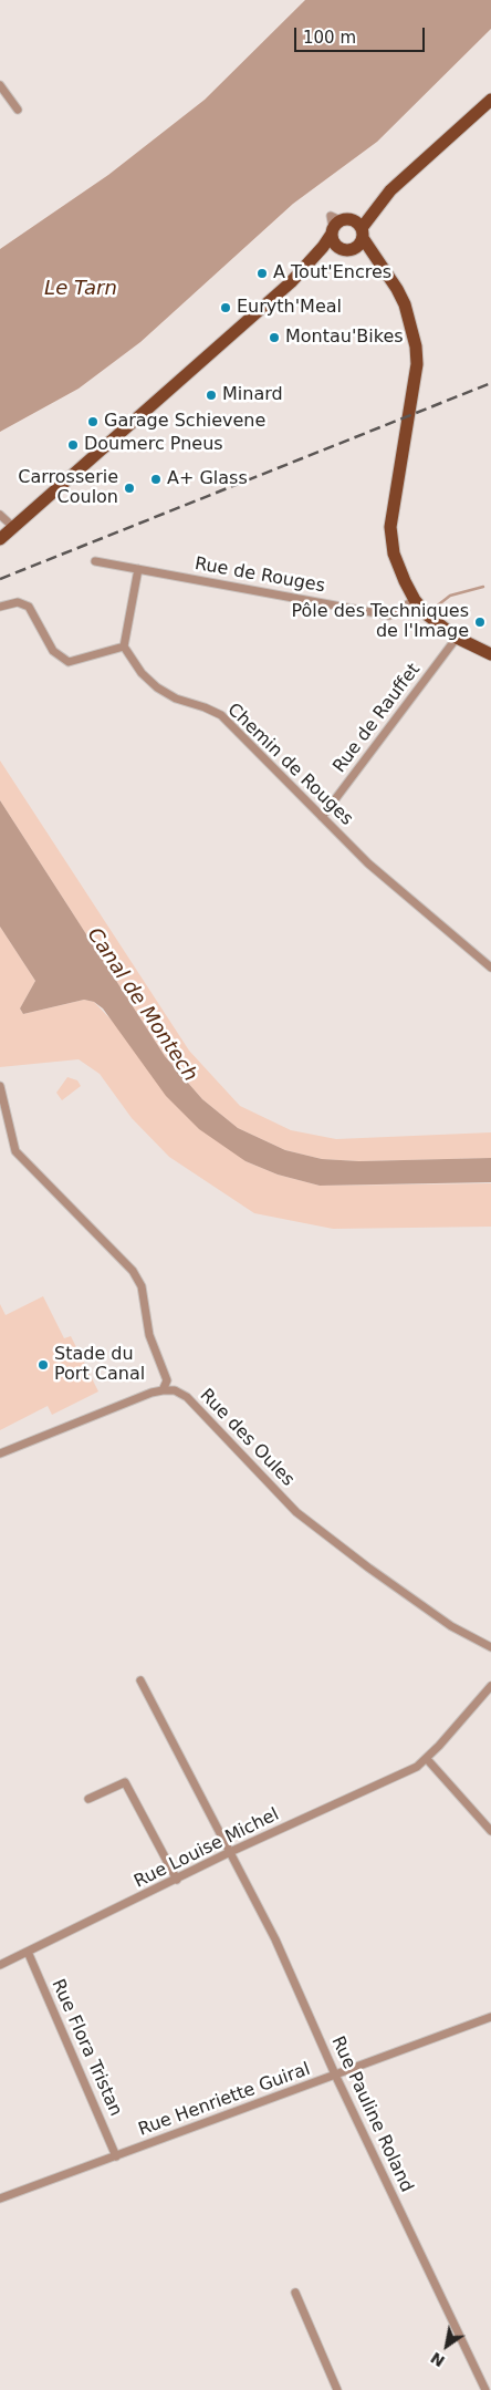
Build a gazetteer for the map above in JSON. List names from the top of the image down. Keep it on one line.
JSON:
{"streets":{"street":["Rue de Rouges","Rue de Rauffet","Chemin de Rouges","Rue des Oules","Rue Louise Michel","Rue Flora Tristan","Rue Henriette Guiral","Rue Pauline Roland"]},"crossings":[["Rue de Rauffet","Chemin de Rouges"],["Rue Louise Michel","Rue Flora Tristan"],["Rue Louise Michel","Rue Pauline Roland"],["Rue Flora Tristan","Rue Henriette Guiral"],["Rue Henriette Guiral","Rue Pauline Roland"]],"water":["Le Tarn","Canal de Montech"],"places":["A Tout'Encres","Euryth'Meal","Montau'Bikes","Minard","Garage Schievene","Doumerc Pneus","A+ Glass","Carrosserie Coulon","Pôle des Techniques de l'Image","Stade du Port Canal"],"scale_bar":"100 m","north":"bottom left"}
